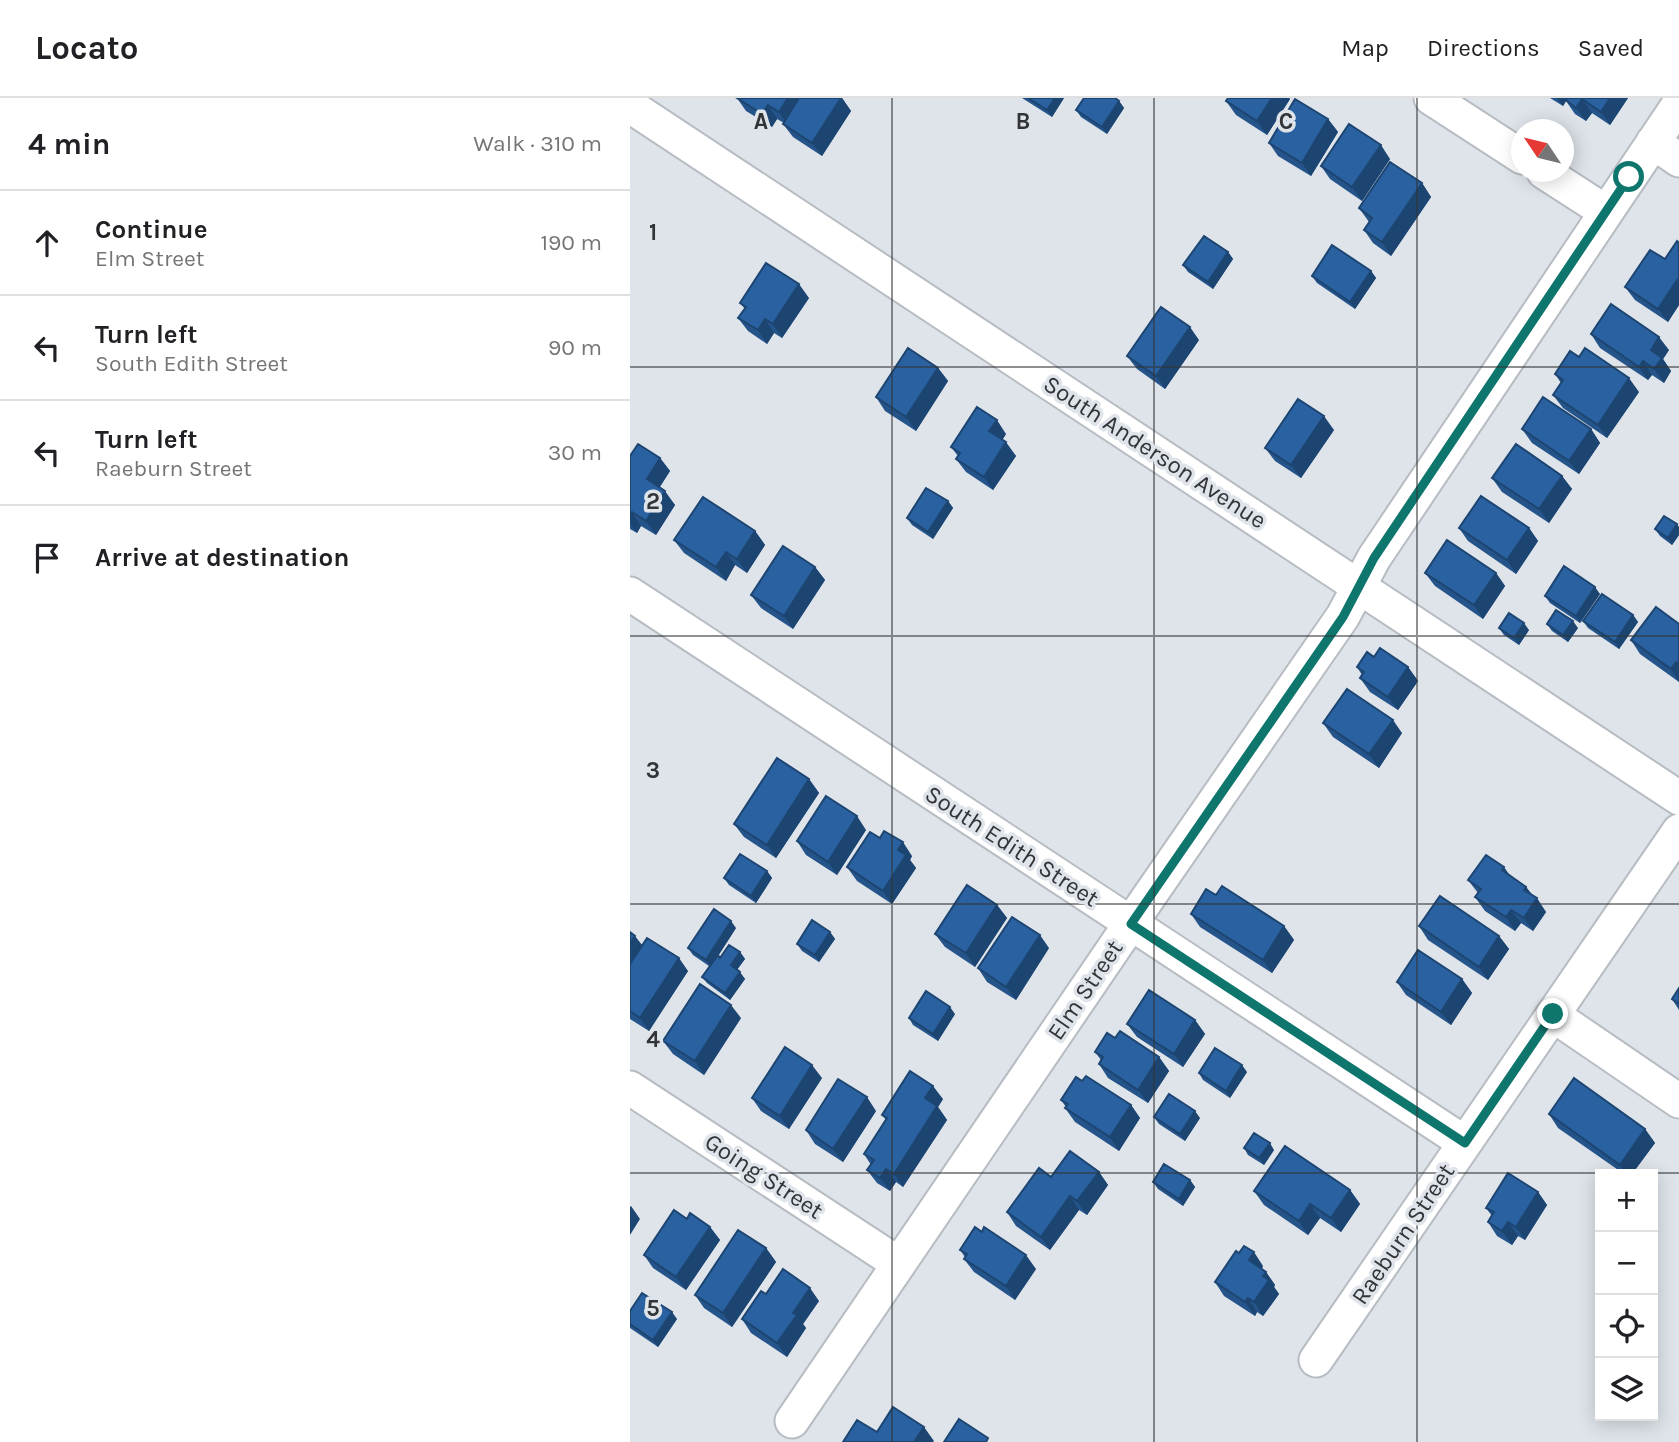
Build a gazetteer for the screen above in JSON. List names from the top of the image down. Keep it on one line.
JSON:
{"streets":{"street":["South Anderson Avenue","South Edith Street","Elm Street","Going Street","Raeburn Street"]},"crossings":[["South Anderson Avenue","Elm Street"],["South Edith Street","Elm Street"],["South Edith Street","Raeburn Street"],["Elm Street","Going Street"]],"north":"top left","page":{"header":"Locato","nav":["Map","Directions","Saved"],"heading":["4 min","Walk · 310 m"],"list":[["Continue","Elm Street","190 m"],["Turn left","South Edith Street","90 m"],["Turn left","Raeburn Street","30 m"],"Arrive at destination"],"map_buttons":["+","−"]},"grid":{"columns":["A","B","C"],"rows":["1","2","3","4","5"]}}
